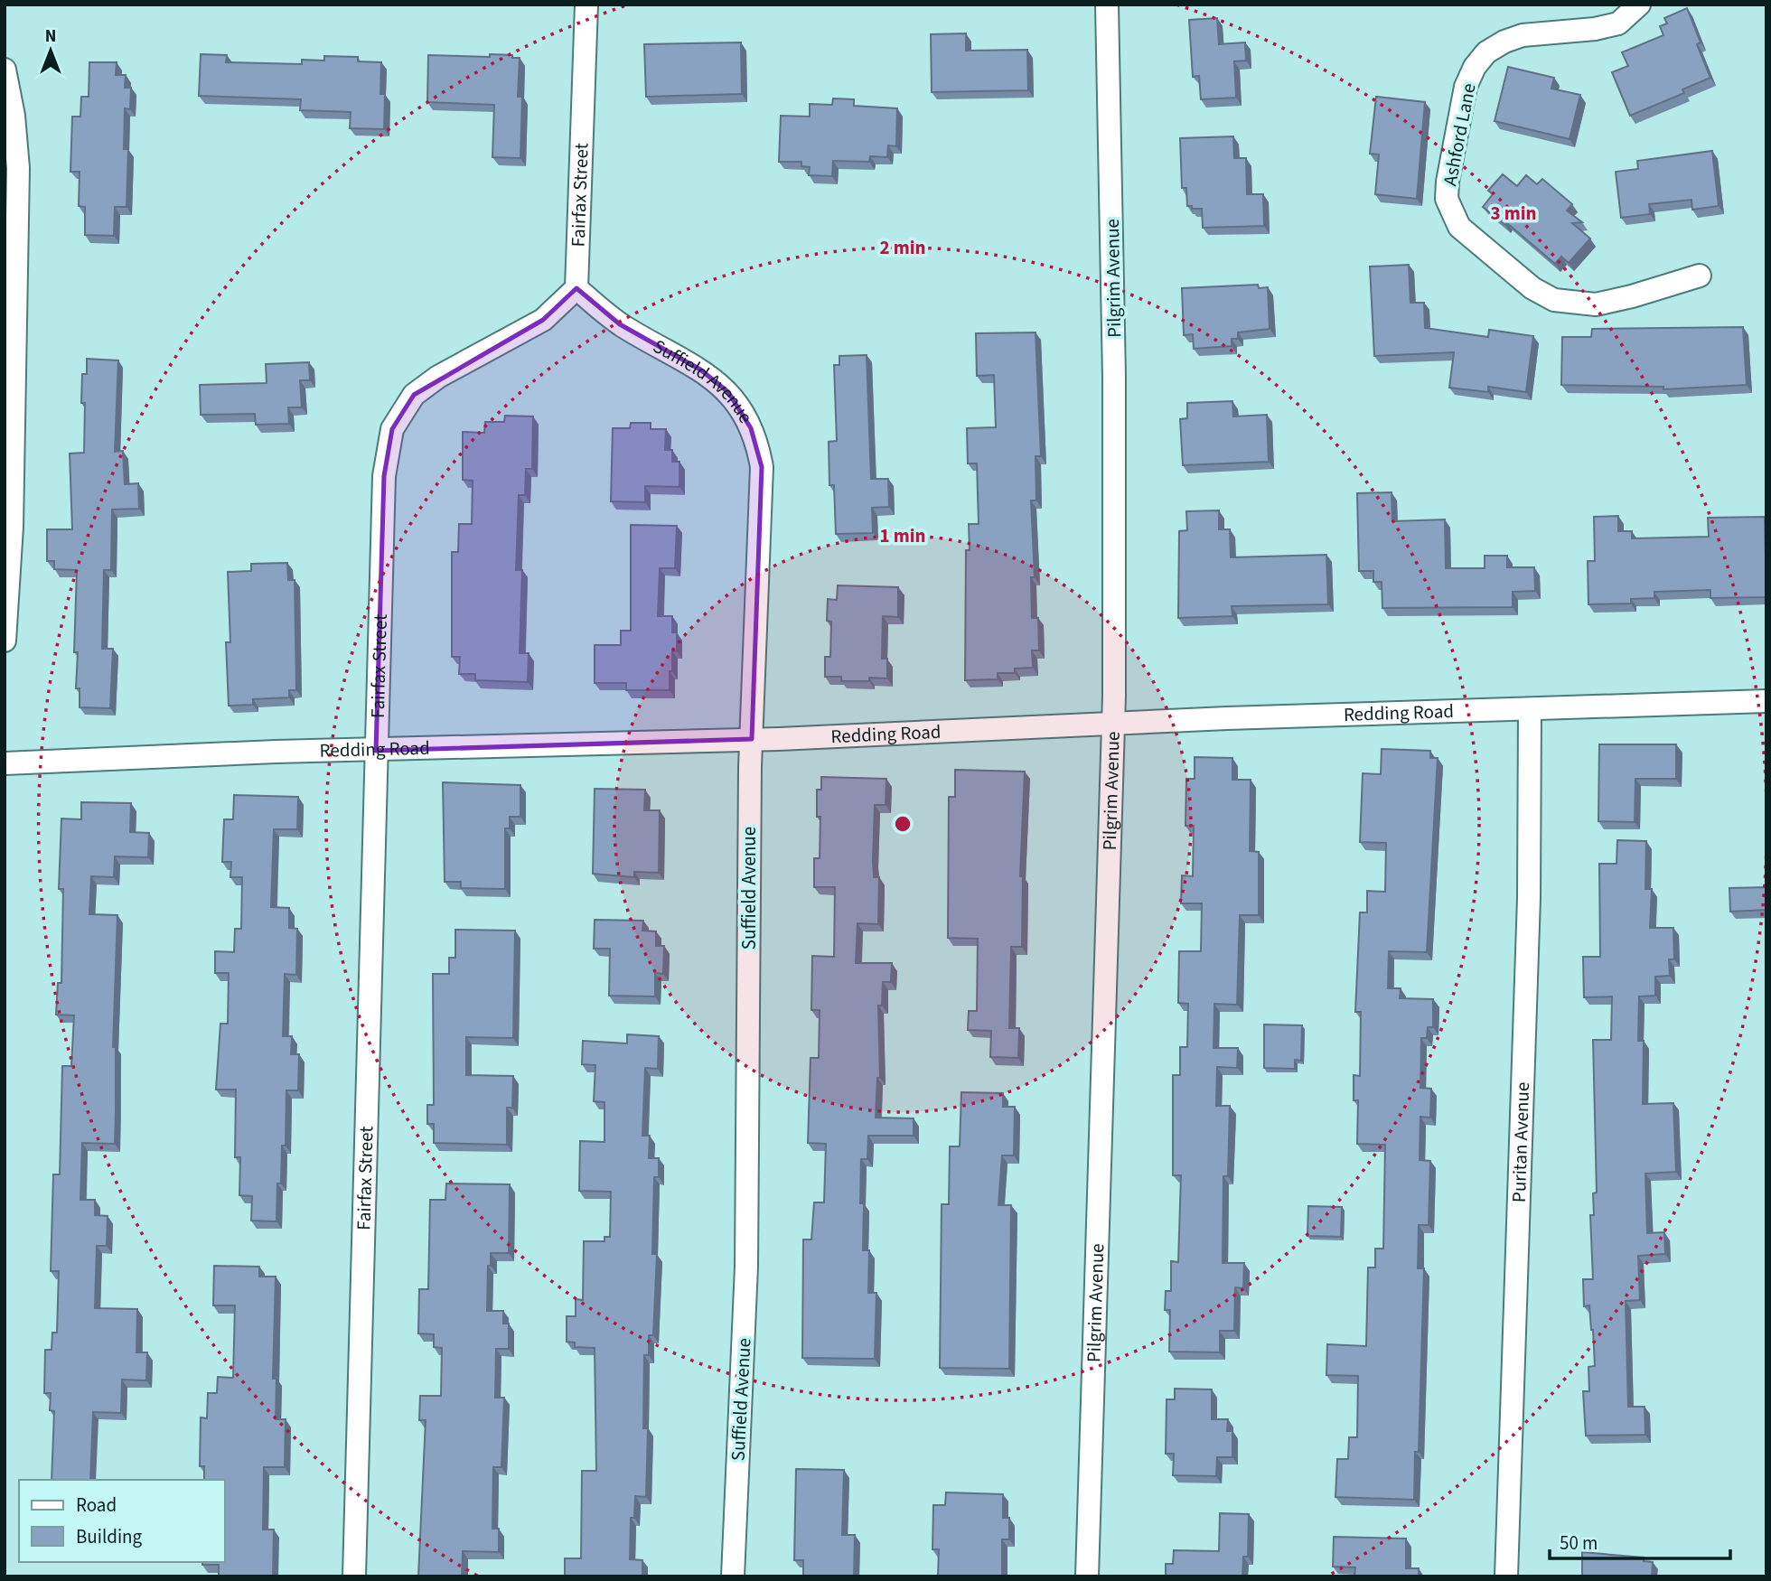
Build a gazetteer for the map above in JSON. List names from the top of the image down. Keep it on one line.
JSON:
{"streets":{"street":["Ashford Lane","Fairfax Street","Pilgrim Avenue","Suffield Avenue","Redding Road","Puritan Avenue"]},"crossings":[["Fairfax Street","Suffield Avenue"],["Fairfax Street","Redding Road"],["Pilgrim Avenue","Redding Road"],["Suffield Avenue","Redding Road"],["Redding Road","Puritan Avenue"]],"legend":["Road","Building"],"scale_bar":"50 m","north":"top","rings":["3 min","2 min","1 min"]}
